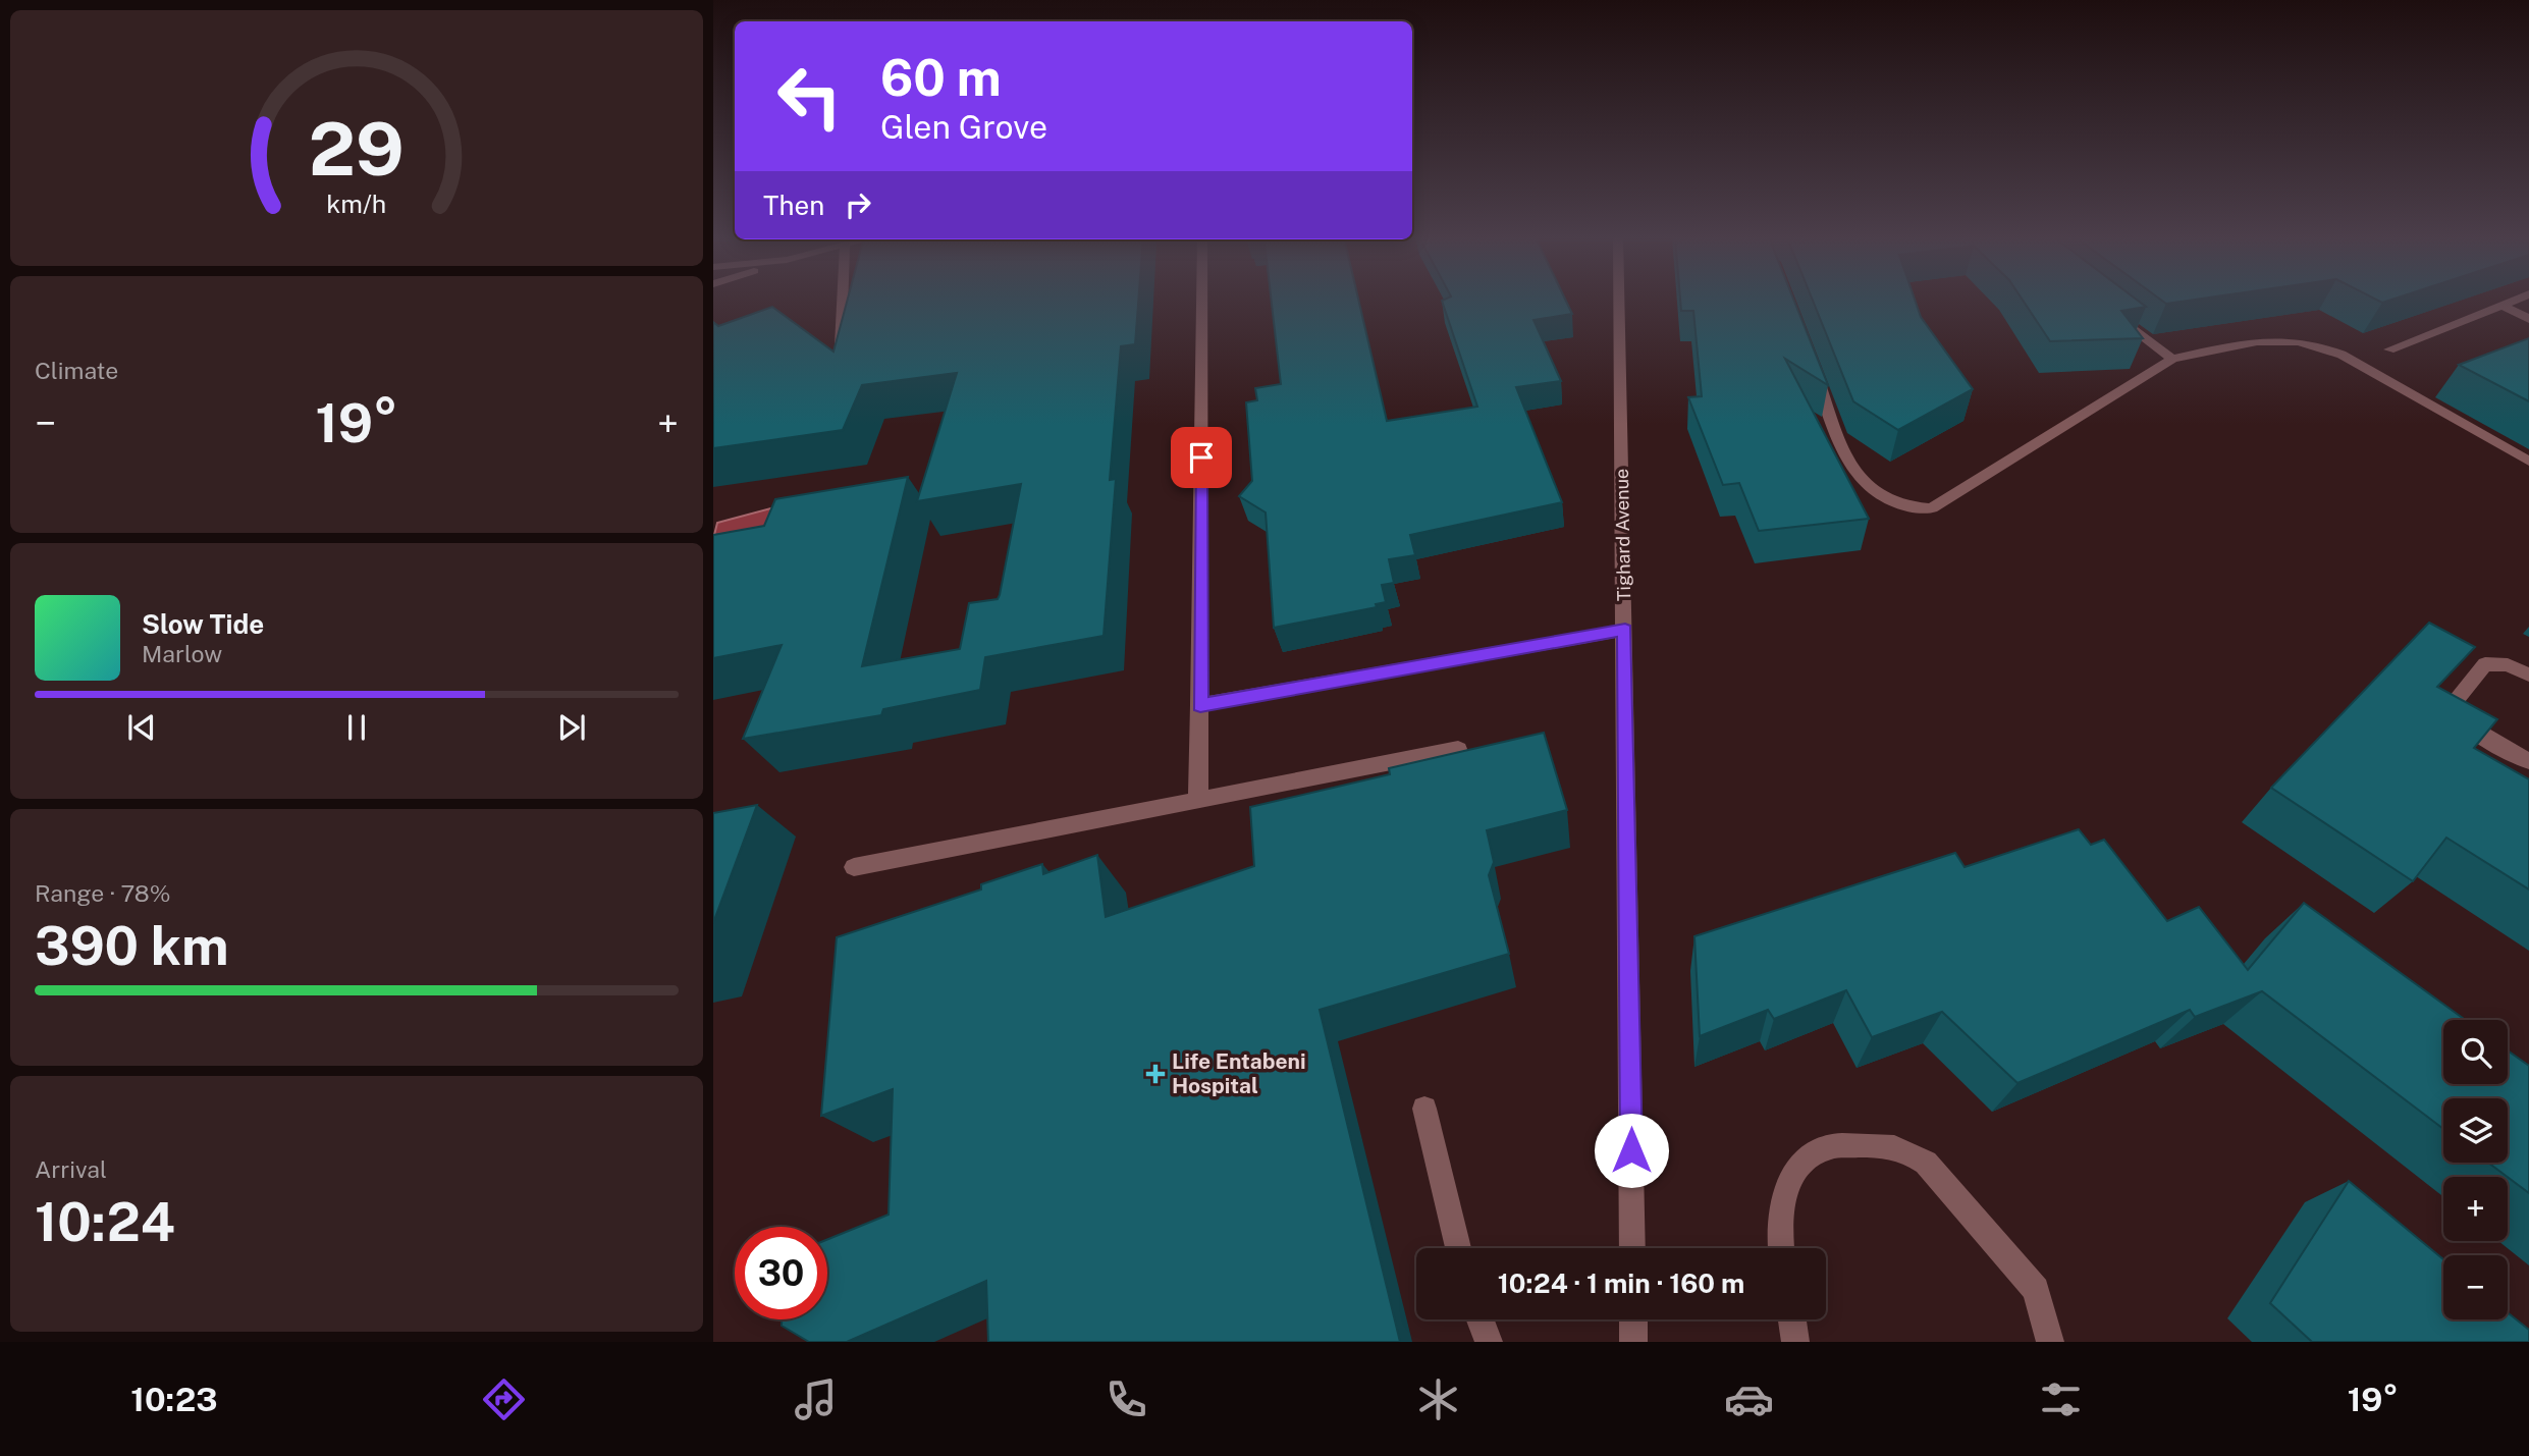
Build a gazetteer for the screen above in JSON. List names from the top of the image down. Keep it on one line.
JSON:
{"streets":{"street":["Tighard Avenue"]},"places":{"health":["Life Entabeni Hospital"]},"page":{"turn":["60 m","Glen Grove"],"then":"Then","tile":["Climate",["Range · 78%","390 km"],["Arrival","10:24"]],"heat":["−","19°","+"],"song":["Slow Tide","Marlow"],"map_buttons":["+","−"],"limit":"30","trip":"10:24 · 1 min · 160 m","tabs":["10:23","19°"],"gauge":["29","km/h"]}}
